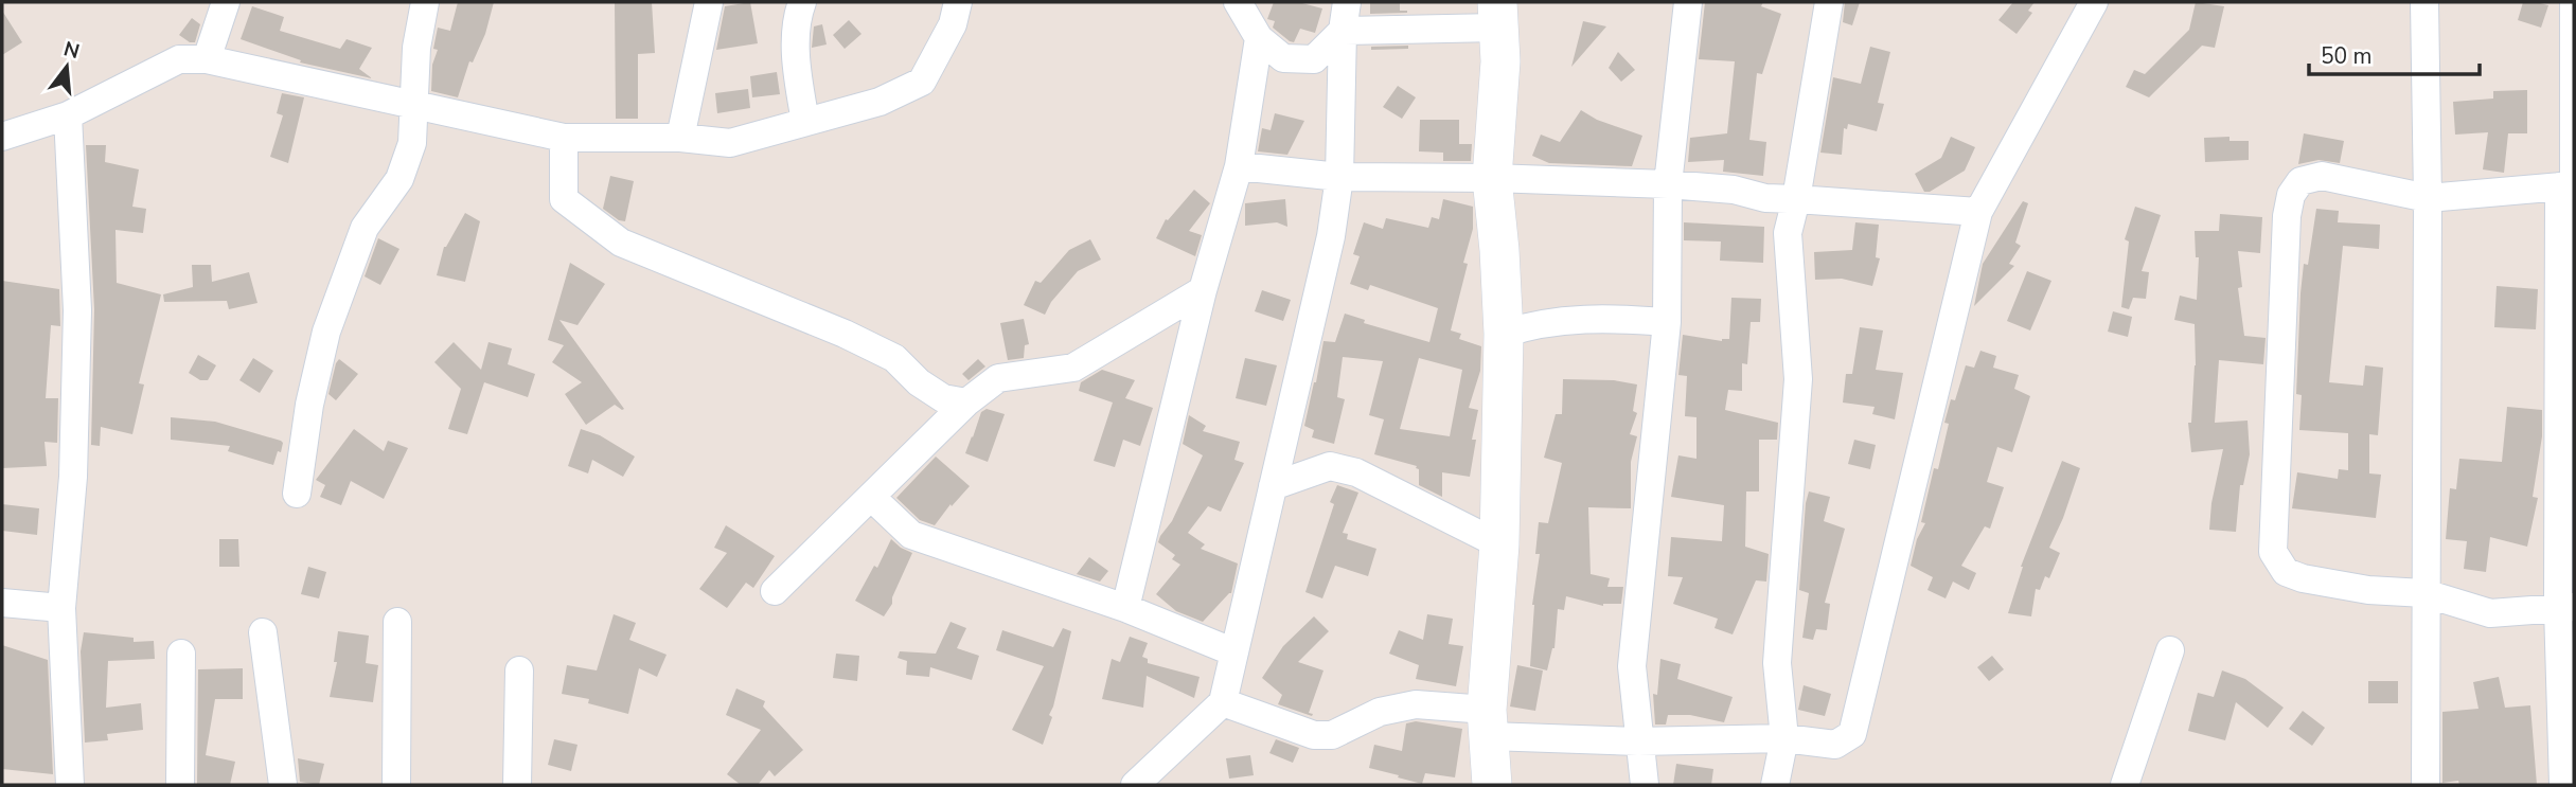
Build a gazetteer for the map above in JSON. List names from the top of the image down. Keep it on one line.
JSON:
{"scale_bar":"50 m","north":"top"}
